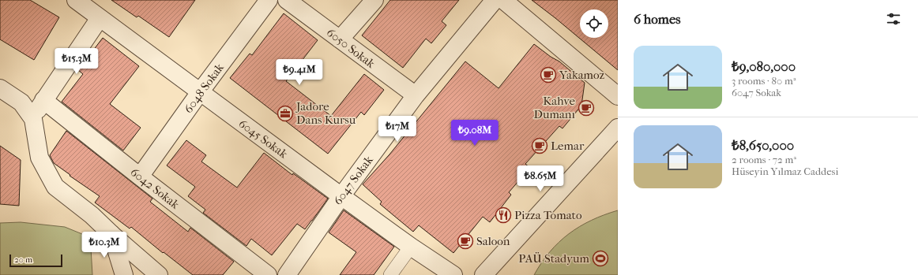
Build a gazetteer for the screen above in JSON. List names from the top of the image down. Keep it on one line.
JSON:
{"streets":{"street":["6050 Sokak","6048 Sokak","6045 Sokak","6047 Sokak","6042 Sokak"]},"crossings":[["6050 Sokak","6047 Sokak"],["6048 Sokak","6045 Sokak"],["6048 Sokak","6042 Sokak"],["6045 Sokak","6047 Sokak"]],"places":{"cafe":["Yakamoz","Kahve Dumanı","Lemar","Saloon"],"office":["Jadore Dans Kursu"],"restaurant":["Pizza Tomato"],"sports":["PAÜ Stadyum"]},"scale_bar":"20 m","page":{"heading":"6 homes","list":[{"name":"₺9,080,000","note":"3 rooms · 80 m² · 6047 Sokak"},{"name":"₺8,650,000","note":"2 rooms · 72 m² · Hüseyin Yılmaz Caddesi"}],"price":["₺15.3M","₺9.41M","₺17M","₺9.08M","₺8.65M","₺10.3M"],"scale":"20 m"}}
